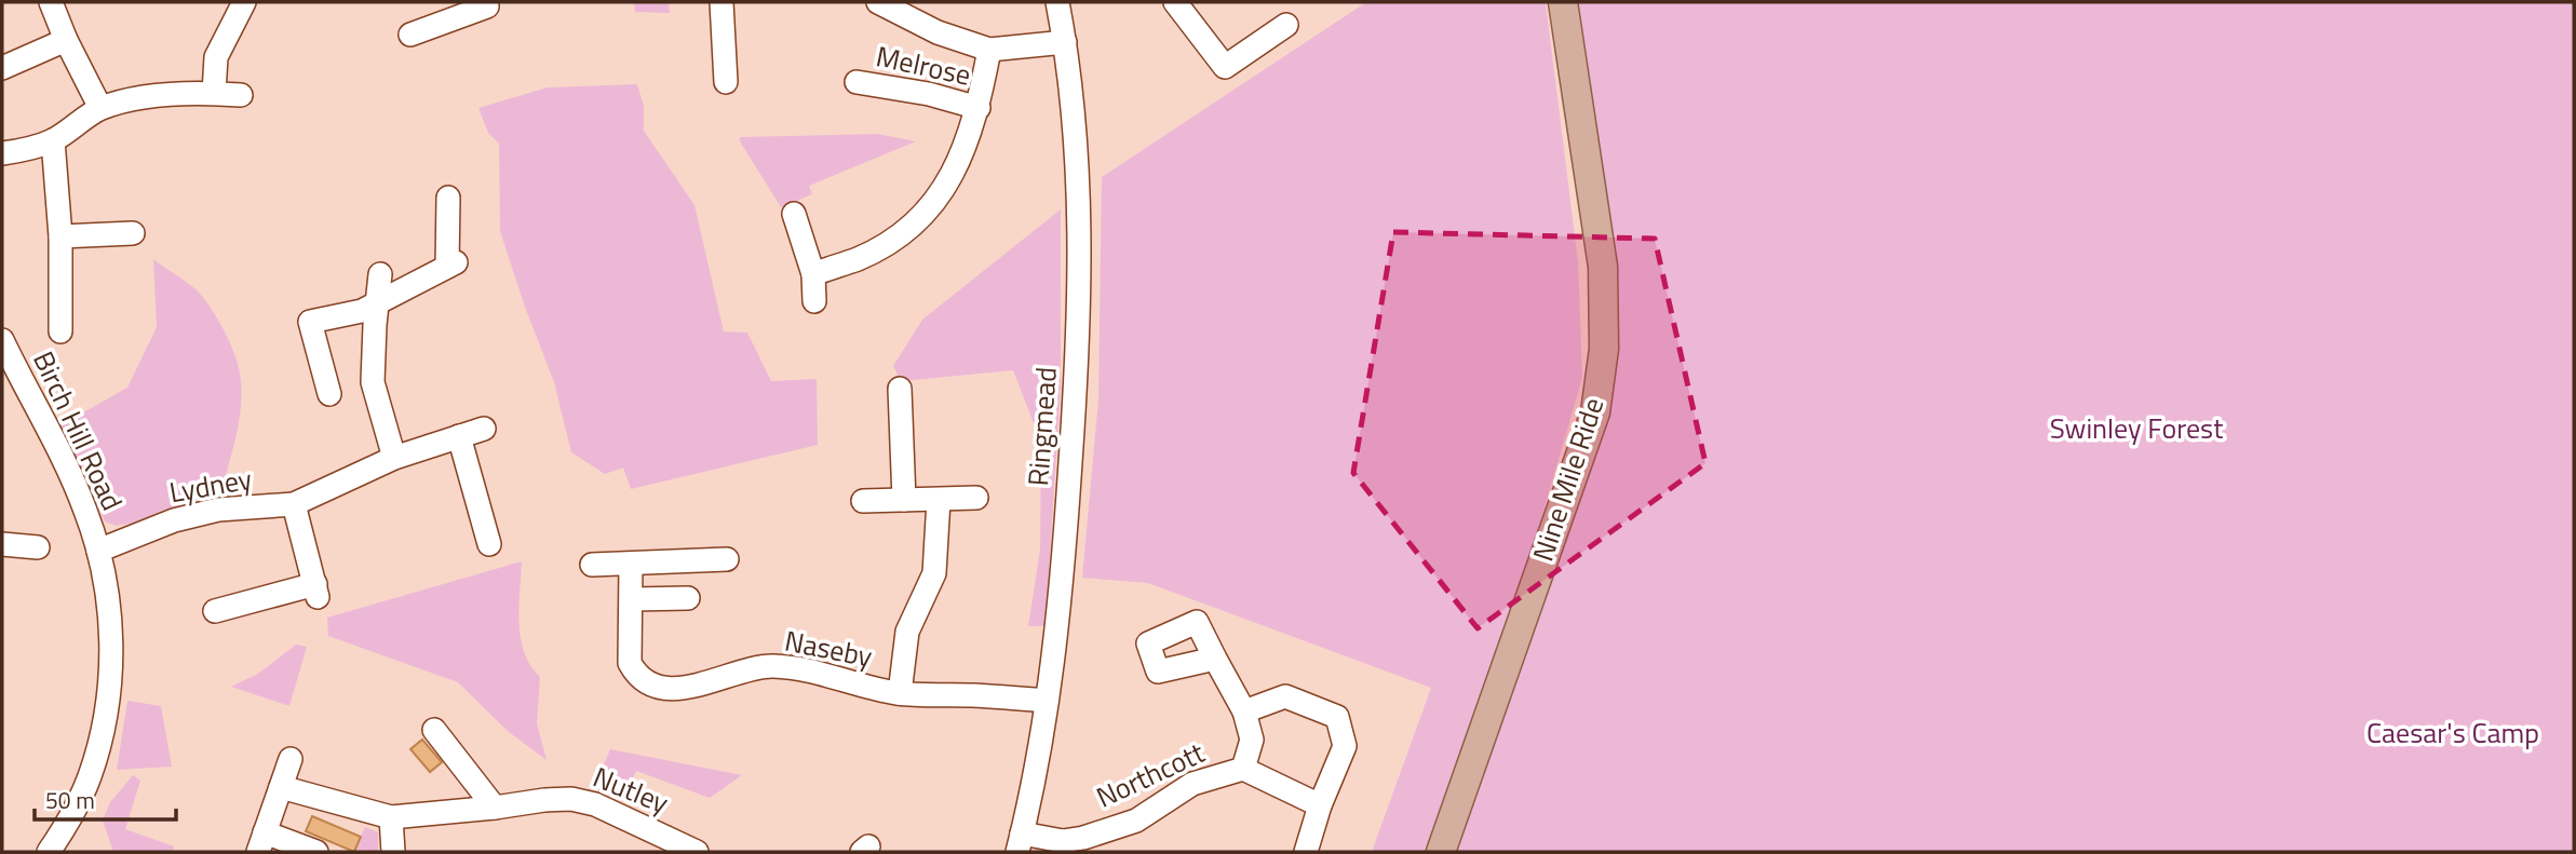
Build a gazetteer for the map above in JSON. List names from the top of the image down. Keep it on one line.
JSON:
{"streets":{"main road":["Nine Mile Ride"],"street":["Melrose","Ringmead","Birch Hill Road","Lydney","Naseby","Northcott","Nutley"]},"crossings":[["Melrose","Ringmead"],["Ringmead","Naseby"],["Ringmead","Northcott"],["Birch Hill Road","Lydney"]],"parks":["Swinley Forest","Caesar's Camp"],"scale_bar":"50 m"}
